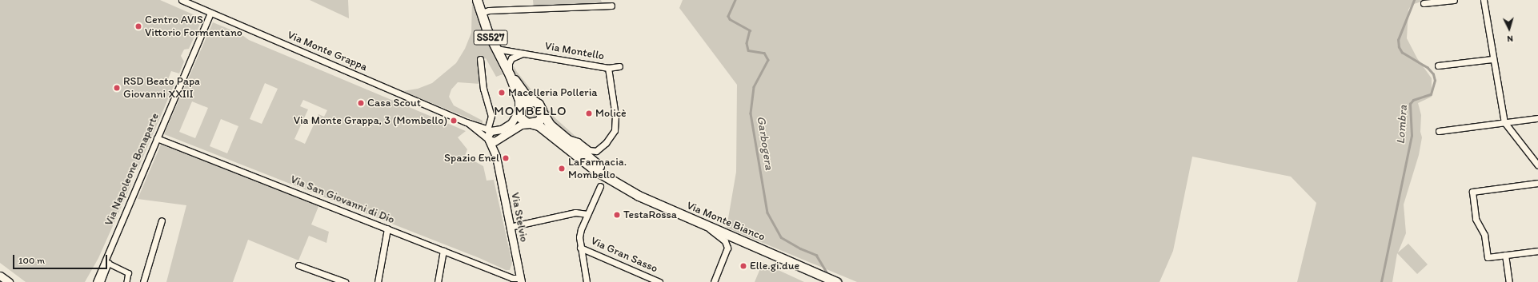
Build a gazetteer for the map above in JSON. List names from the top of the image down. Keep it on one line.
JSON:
{"streets":{"main road":["SS527","Via Monte Bianco"],"street":["Via Monte Grappa","Via Montello","Via Napoleone Bonaparte","Via San Giovanni di Dio","Via Stelvio","Via Gran Sasso"]},"crossings":[["SS527","Via Montello"],["Via Monte Grappa","Via Napoleone Bonaparte"],["Via Monte Grappa","Via Stelvio"],["Via Napoleone Bonaparte","Via San Giovanni di Dio"],["Via San Giovanni di Dio","Via Stelvio"]],"districts":["MOMBELLO"],"water":["Lombra","Garbogera"],"places":["Centro AVIS Vittorio Formentano","RSD Beato Papa Giovanni XXIII","Macelleria Polleria","Casa Scout","Molicè","Via Monte Grappa, 3 (Mombello)","Spazio Enel","LaFarmacia. Mombello","TestaRossa","Elle.gi.due"],"scale_bar":"100 m","north":"bottom"}
